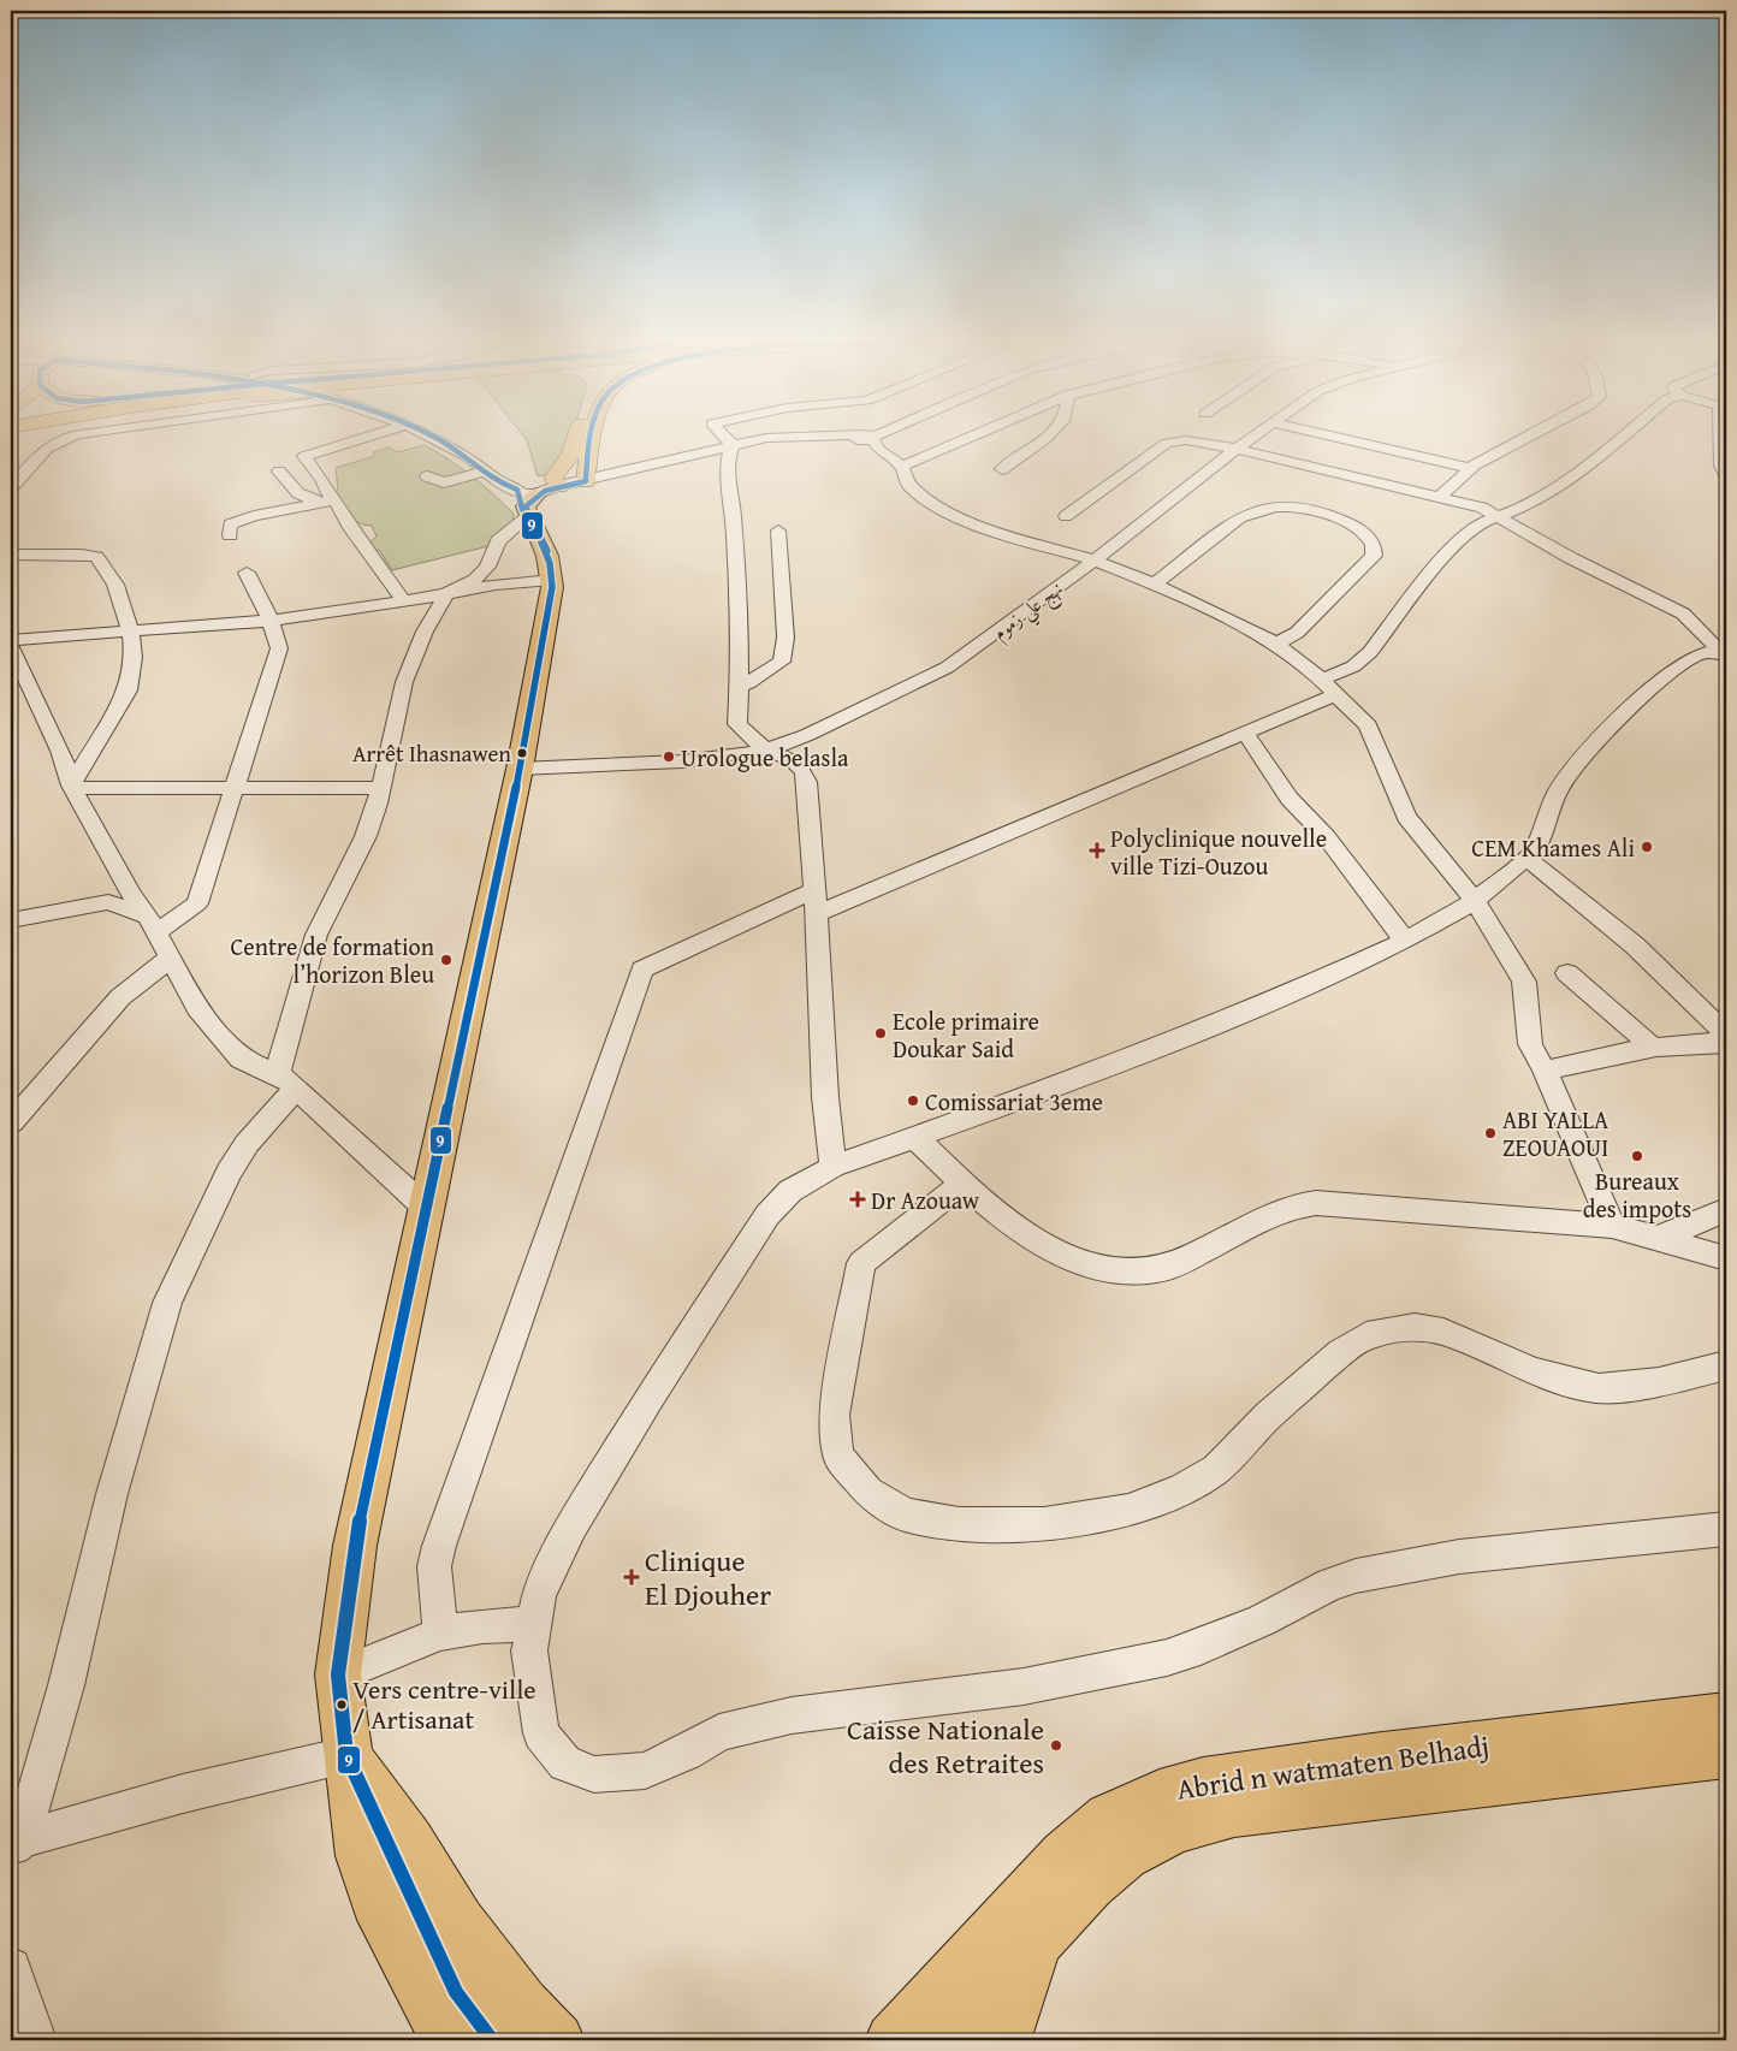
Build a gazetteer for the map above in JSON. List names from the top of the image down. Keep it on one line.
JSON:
{"streets":{"main road":["Abrid n watmaten Belhadj"],"street":["نهج علي زموم"]},"places":{"other":["Arrêt Ihasnawen","Urologue belasla","CEM Khames Ali","Centre de formation l’horizon Bleu","Ecole primaire Doukar Said","Comissariat 3eme","ABI YALLA ZEOUAOUI","Bureaux des impots","Vers centre-ville / Artisanat","Caisse Nationale des Retraites"],"health":["Polyclinique nouvelle ville Tizi-Ouzou","Dr Azouaw","Clinique El Djouher"]},"lines":["transit line 9"]}
